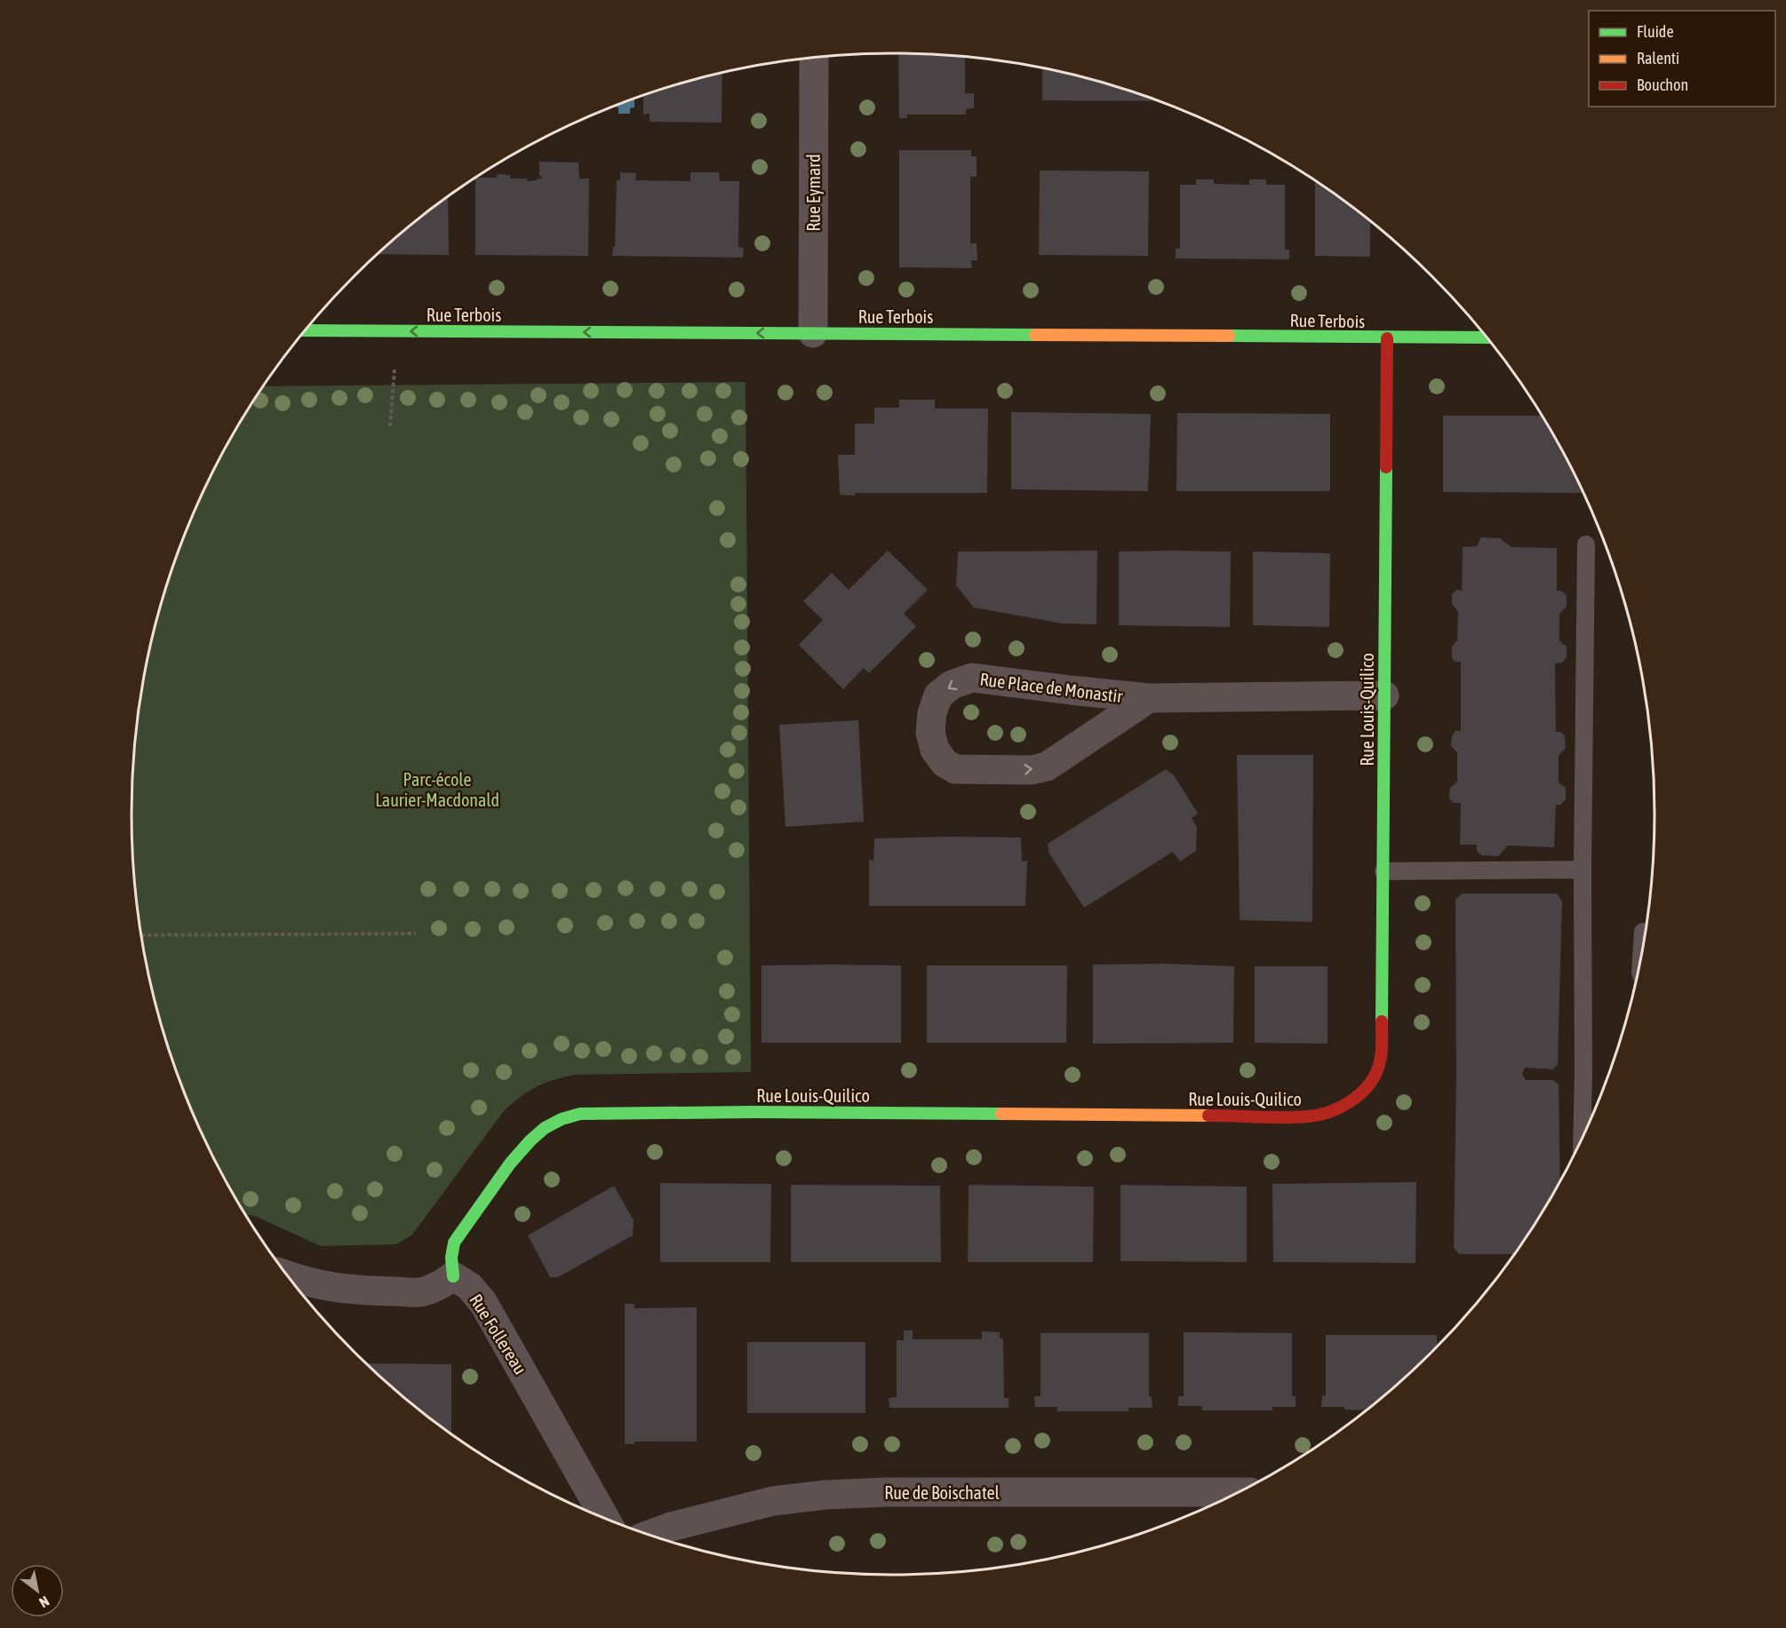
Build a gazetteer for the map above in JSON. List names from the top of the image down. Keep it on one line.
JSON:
{"streets":{"street":["Rue Eymard","Rue Terbois","Rue Place de Monastir","Rue Louis-Quilico","Rue Follereau","Rue de Boischatel"]},"crossings":[["Rue Eymard","Rue Terbois"],["Rue Terbois","Rue Louis-Quilico"],["Rue Place de Monastir","Rue Louis-Quilico"],["Rue Louis-Quilico","Rue Follereau"]],"one_way":["Rue Terbois"],"parks":["Parc-école Laurier-Macdonald"],"legend":["Fluide","Ralenti","Bouchon"],"north":"bottom right"}
